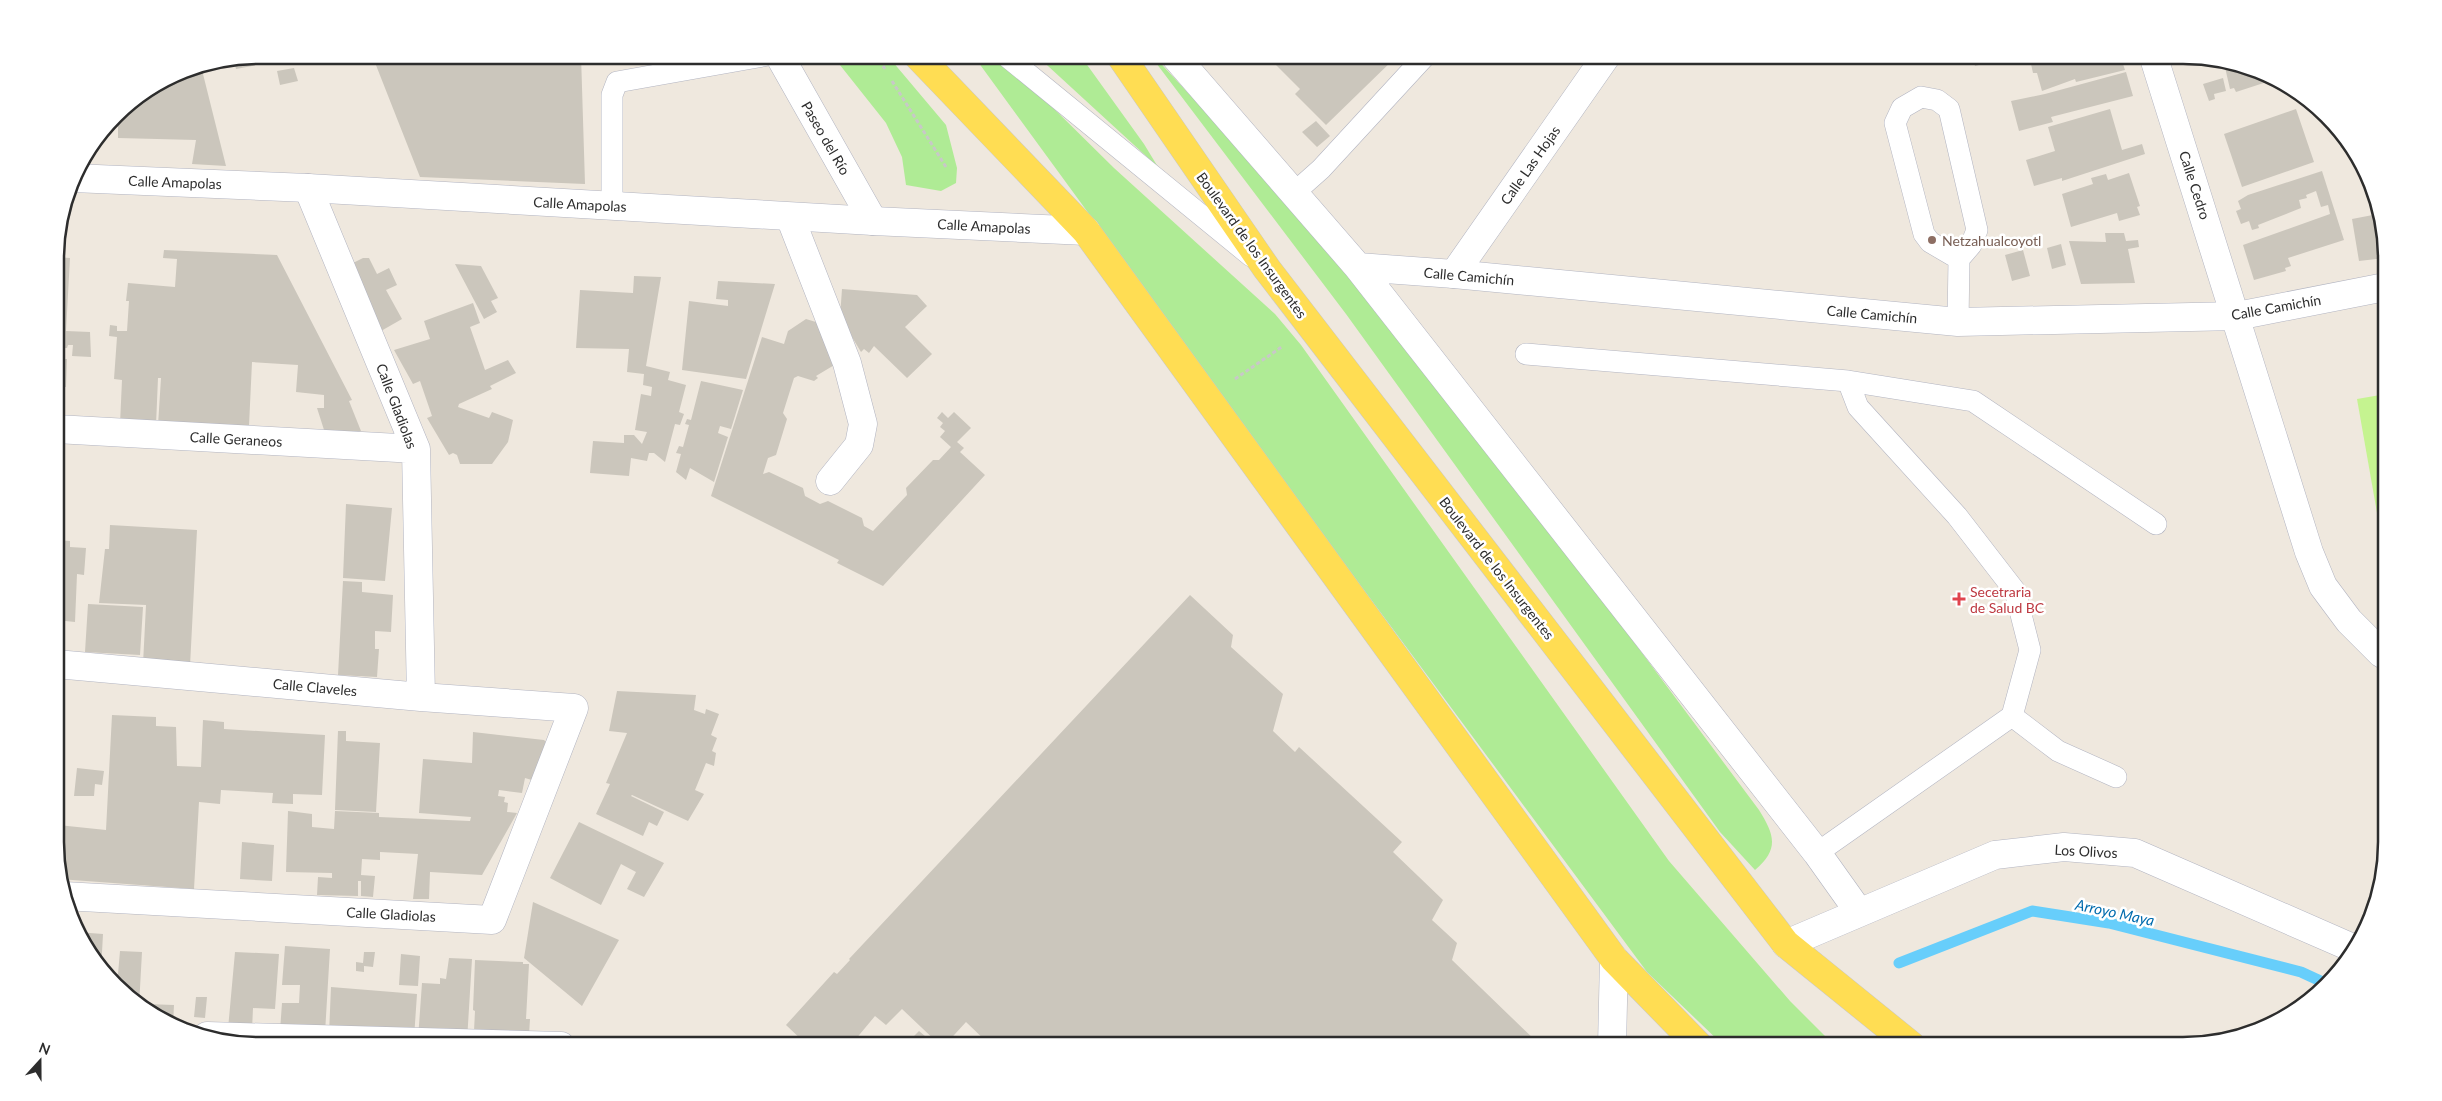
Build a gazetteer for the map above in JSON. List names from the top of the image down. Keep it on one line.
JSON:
{"streets":{"main road":["Boulevard de los Insurgentes"],"street":["Paseo del Río","Calle Las Hojas","Calle Amapolas","Calle Cedro","Calle Camichín","Calle Gladiolas","Calle Geraneos","Calle Claveles","Los Olivos"]},"crossings":[["Paseo del Río","Calle Amapolas"],["Calle Las Hojas","Calle Camichín"],["Calle Amapolas","Calle Gladiolas"],["Calle Cedro","Calle Camichín"],["Boulevard de los Insurgentes","Los Olivos"],["Calle Gladiolas","Calle Geraneos"],["Calle Gladiolas","Calle Claveles"]],"water":["Arroyo Maya"],"places":{"other":["Netzahualcoyotl"],"health":["Secetraria de Salud BC"]},"north":"top"}
